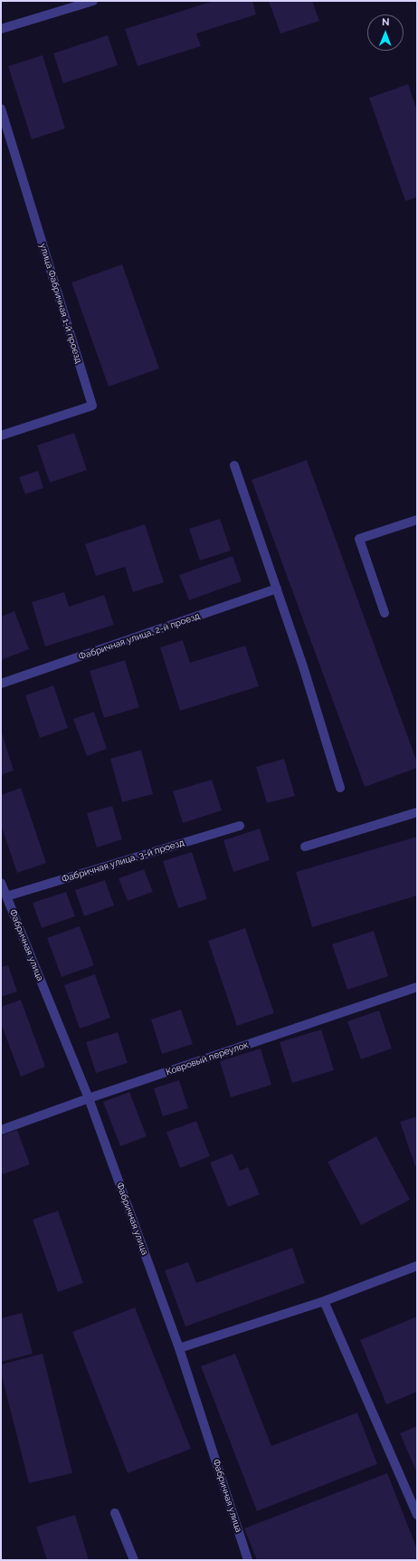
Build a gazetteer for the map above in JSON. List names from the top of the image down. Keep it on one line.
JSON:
{"streets":{"street":["улица Фабричная 1-й проезд","Фабричная улица, 2-й проезд","Фабричная улица, 3-й проезд","Фабричная улица","Ковровый переулок"]},"crossings":[["Фабричная улица, 3-й проезд","Фабричная улица"],["Фабричная улица","Ковровый переулок"]],"north":"top"}
